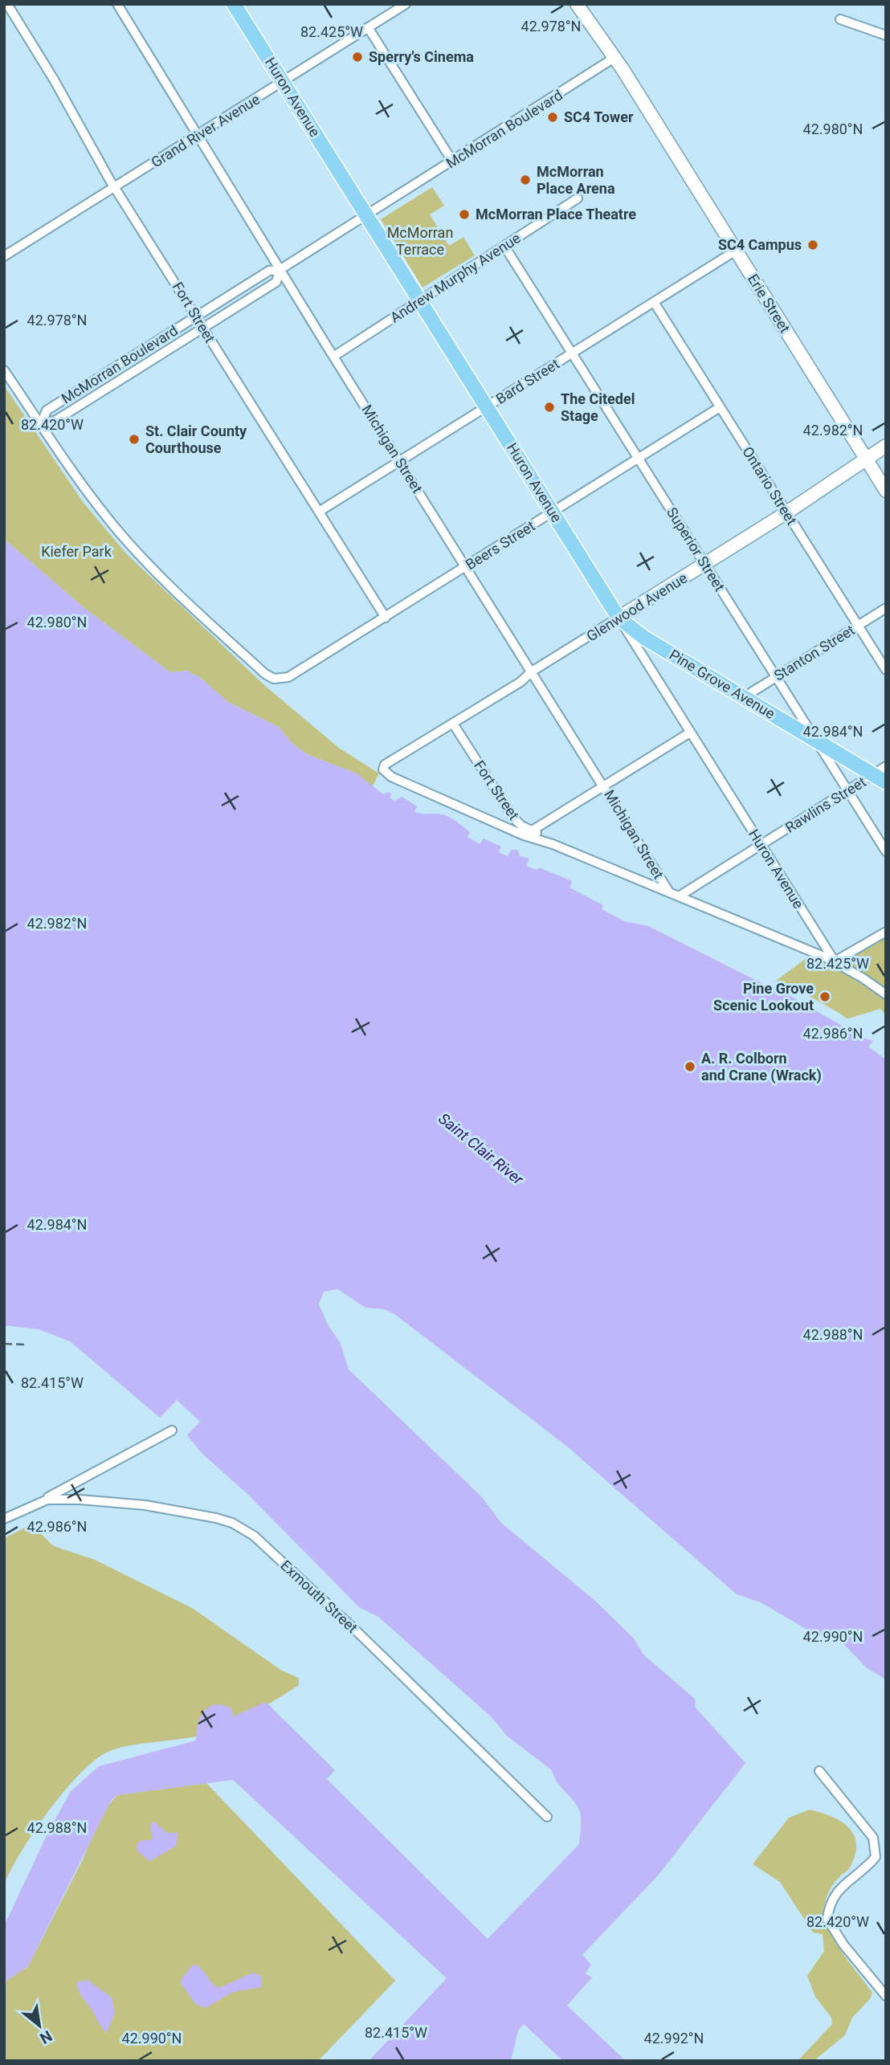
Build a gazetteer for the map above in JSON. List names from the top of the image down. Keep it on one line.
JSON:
{"streets":{"main road":["Huron Avenue","Pine Grove Avenue"],"street":["McMorran Boulevard","Grand River Avenue","Andrew Murphy Avenue","Erie Street","Fort Street","Bard Street","Michigan Street","Ontario Street","Beers Street","Superior Street","Glenwood Avenue","Stanton Street","Rawlins Street","Exmouth Street"]},"crossings":[["Huron Avenue","McMorran Boulevard"],["Huron Avenue","Grand River Avenue"],["Huron Avenue","Andrew Murphy Avenue"],["Huron Avenue","Bard Street"],["Huron Avenue","Beers Street"],["Huron Avenue","Glenwood Avenue"],["Huron Avenue","Pine Grove Avenue"],["Huron Avenue","Rawlins Street"],["McMorran Boulevard","Erie Street"],["McMorran Boulevard","Fort Street"],["McMorran Boulevard","Michigan Street"],["McMorran Boulevard","Beers Street"],["Grand River Avenue","Fort Street"],["Grand River Avenue","Michigan Street"],["Andrew Murphy Avenue","Michigan Street"],["Andrew Murphy Avenue","Superior Street"],["Erie Street","Bard Street"],["Erie Street","Glenwood Avenue"],["Fort Street","Bard Street"],["Fort Street","Beers Street"],["Fort Street","Glenwood Avenue"],["Bard Street","Michigan Street"],["Bard Street","Ontario Street"],["Bard Street","Superior Street"],["Michigan Street","Beers Street"],["Michigan Street","Glenwood Avenue"],["Ontario Street","Beers Street"],["Ontario Street","Glenwood Avenue"],["Ontario Street","Stanton Street"],["Beers Street","Superior Street"],["Superior Street","Glenwood Avenue"],["Superior Street","Stanton Street"],["Superior Street","Pine Grove Avenue"],["Superior Street","Rawlins Street"],["Glenwood Avenue","Pine Grove Avenue"],["Stanton Street","Pine Grove Avenue"],["Pine Grove Avenue","Rawlins Street"]],"water":["Saint Clair River"],"parks":["McMorran Terrace","Kiefer Park"],"places":["Sperry's Cinema","SC4 Tower","McMorran Place Arena","McMorran Place Theatre","SC4 Campus","The Citedel Stage","St. Clair County Courthouse","Pine Grove Scenic Lookout","A. R. Colborn and Crane (Wrack)"],"north":"bottom right","coordinates":["42.978°N","82.425°W","42.980°N","82.420°W","42.982°N","42.984°N","42.986°N","42.988°N","82.415°W","42.990°N","42.992°N"]}
